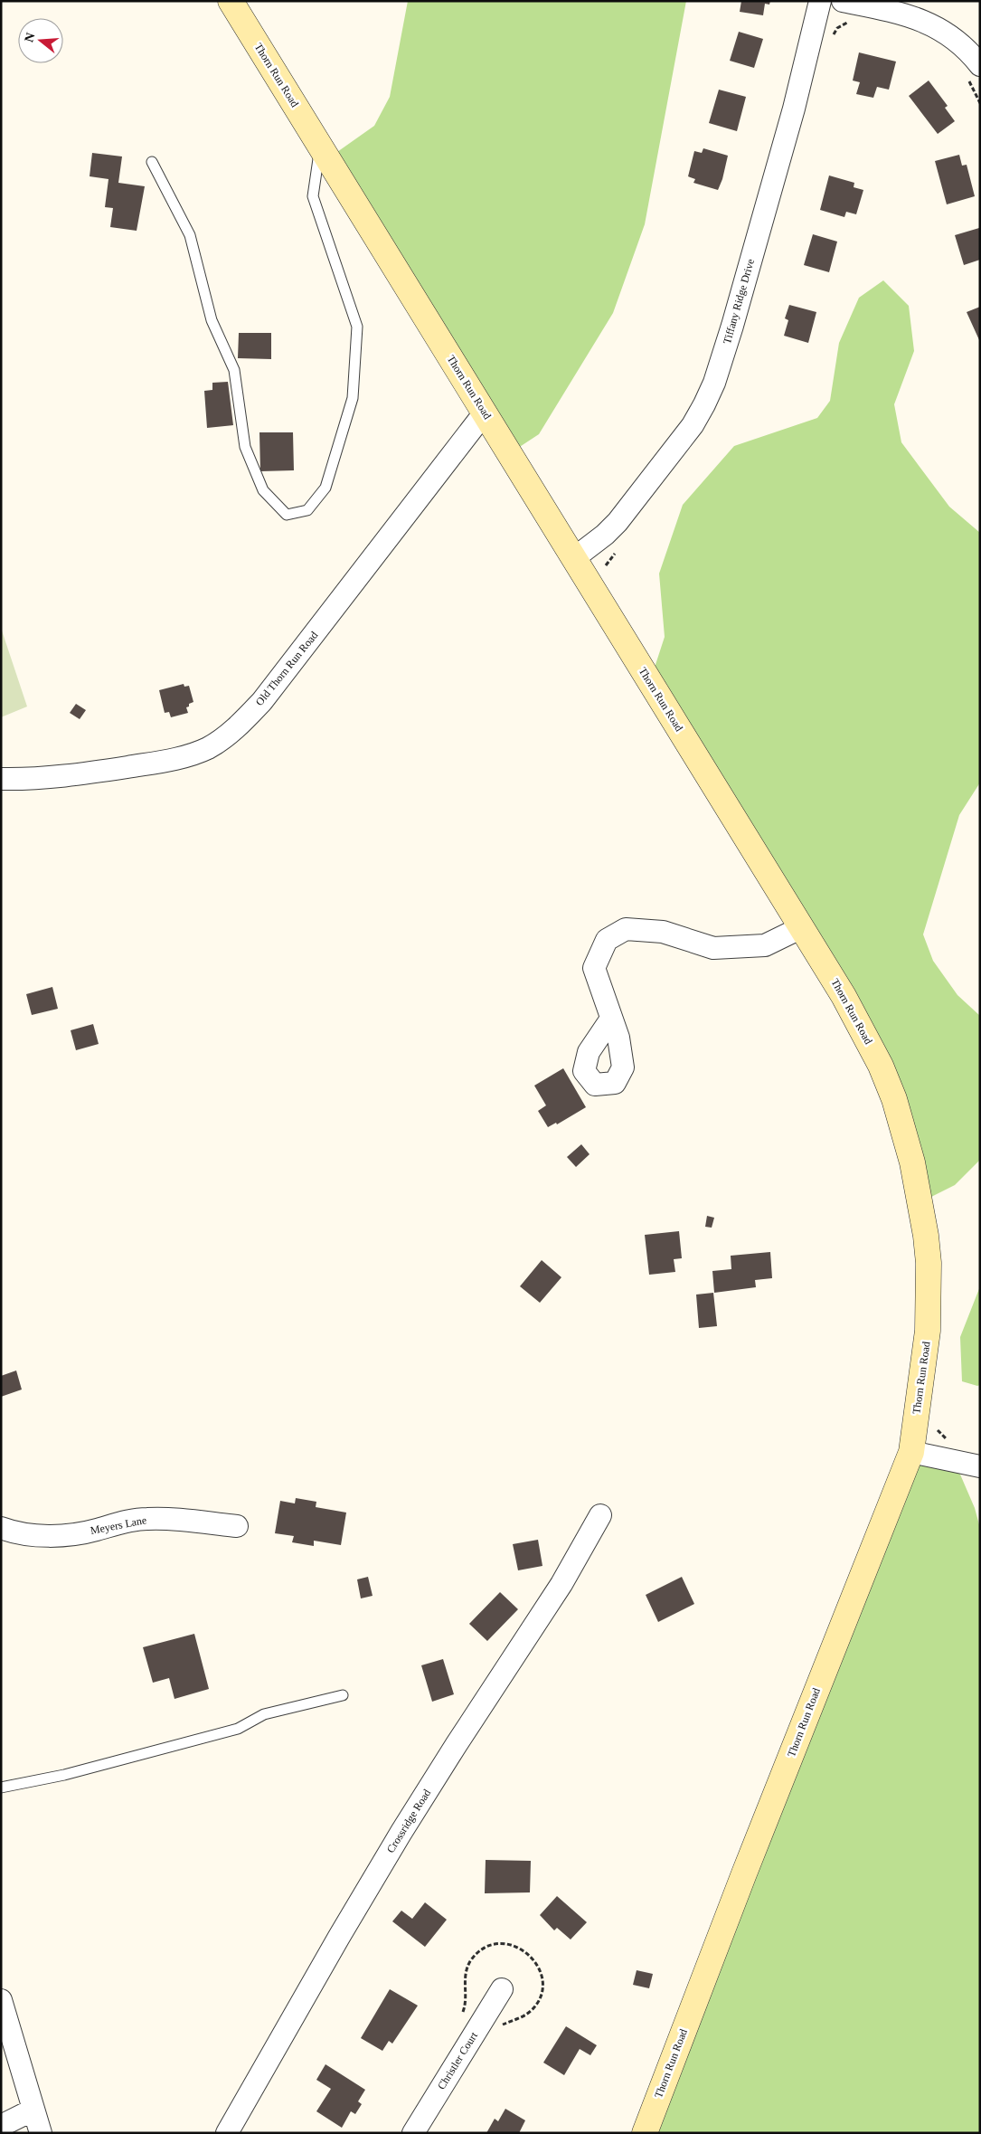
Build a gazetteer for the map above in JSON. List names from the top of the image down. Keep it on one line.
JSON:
{"streets":{"street":["Thorn Run Road","Tiffany Ridge Drive","Old Thorn Run Road","Meyers Lane","Crossridge Road","Christler Court"]},"crossings":[["Thorn Run Road","Tiffany Ridge Drive"],["Thorn Run Road","Old Thorn Run Road"]],"north":"left"}
